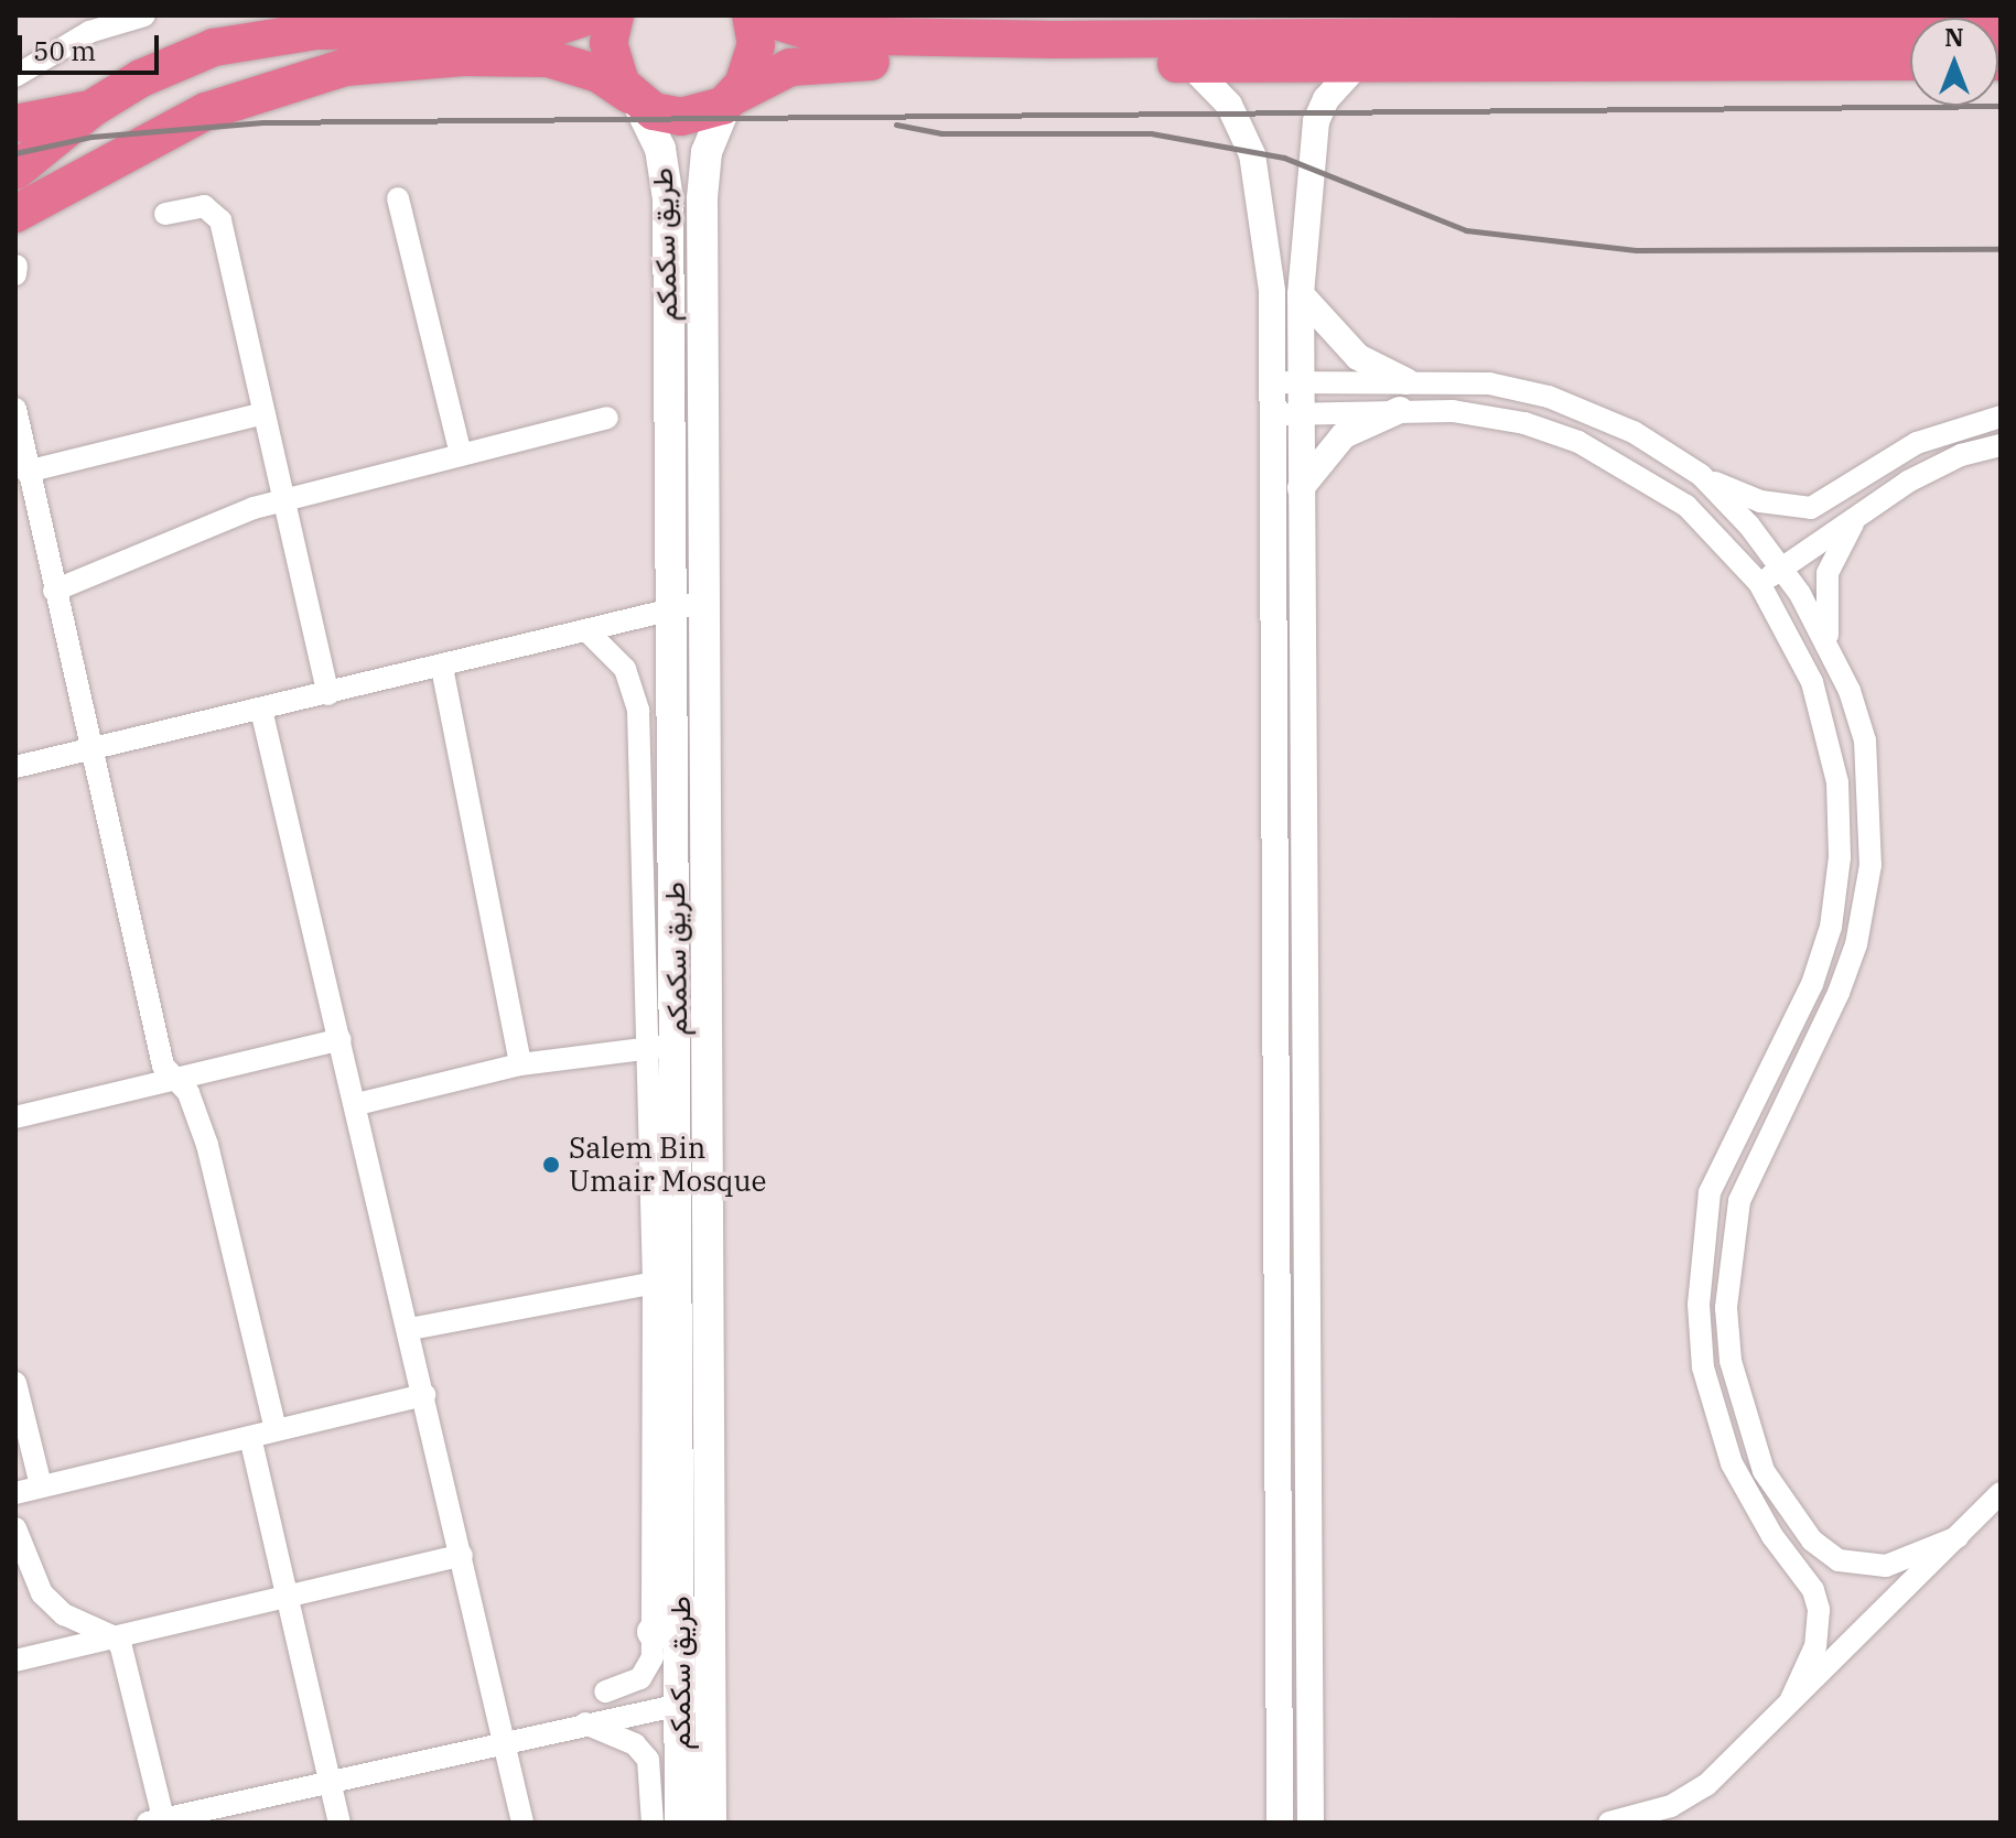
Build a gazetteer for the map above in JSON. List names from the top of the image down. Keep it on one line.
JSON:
{"streets":{"main road":["طريق سكمكم"]},"places":["Salem Bin Umair Mosque"],"scale_bar":"50 m","north":"top"}
